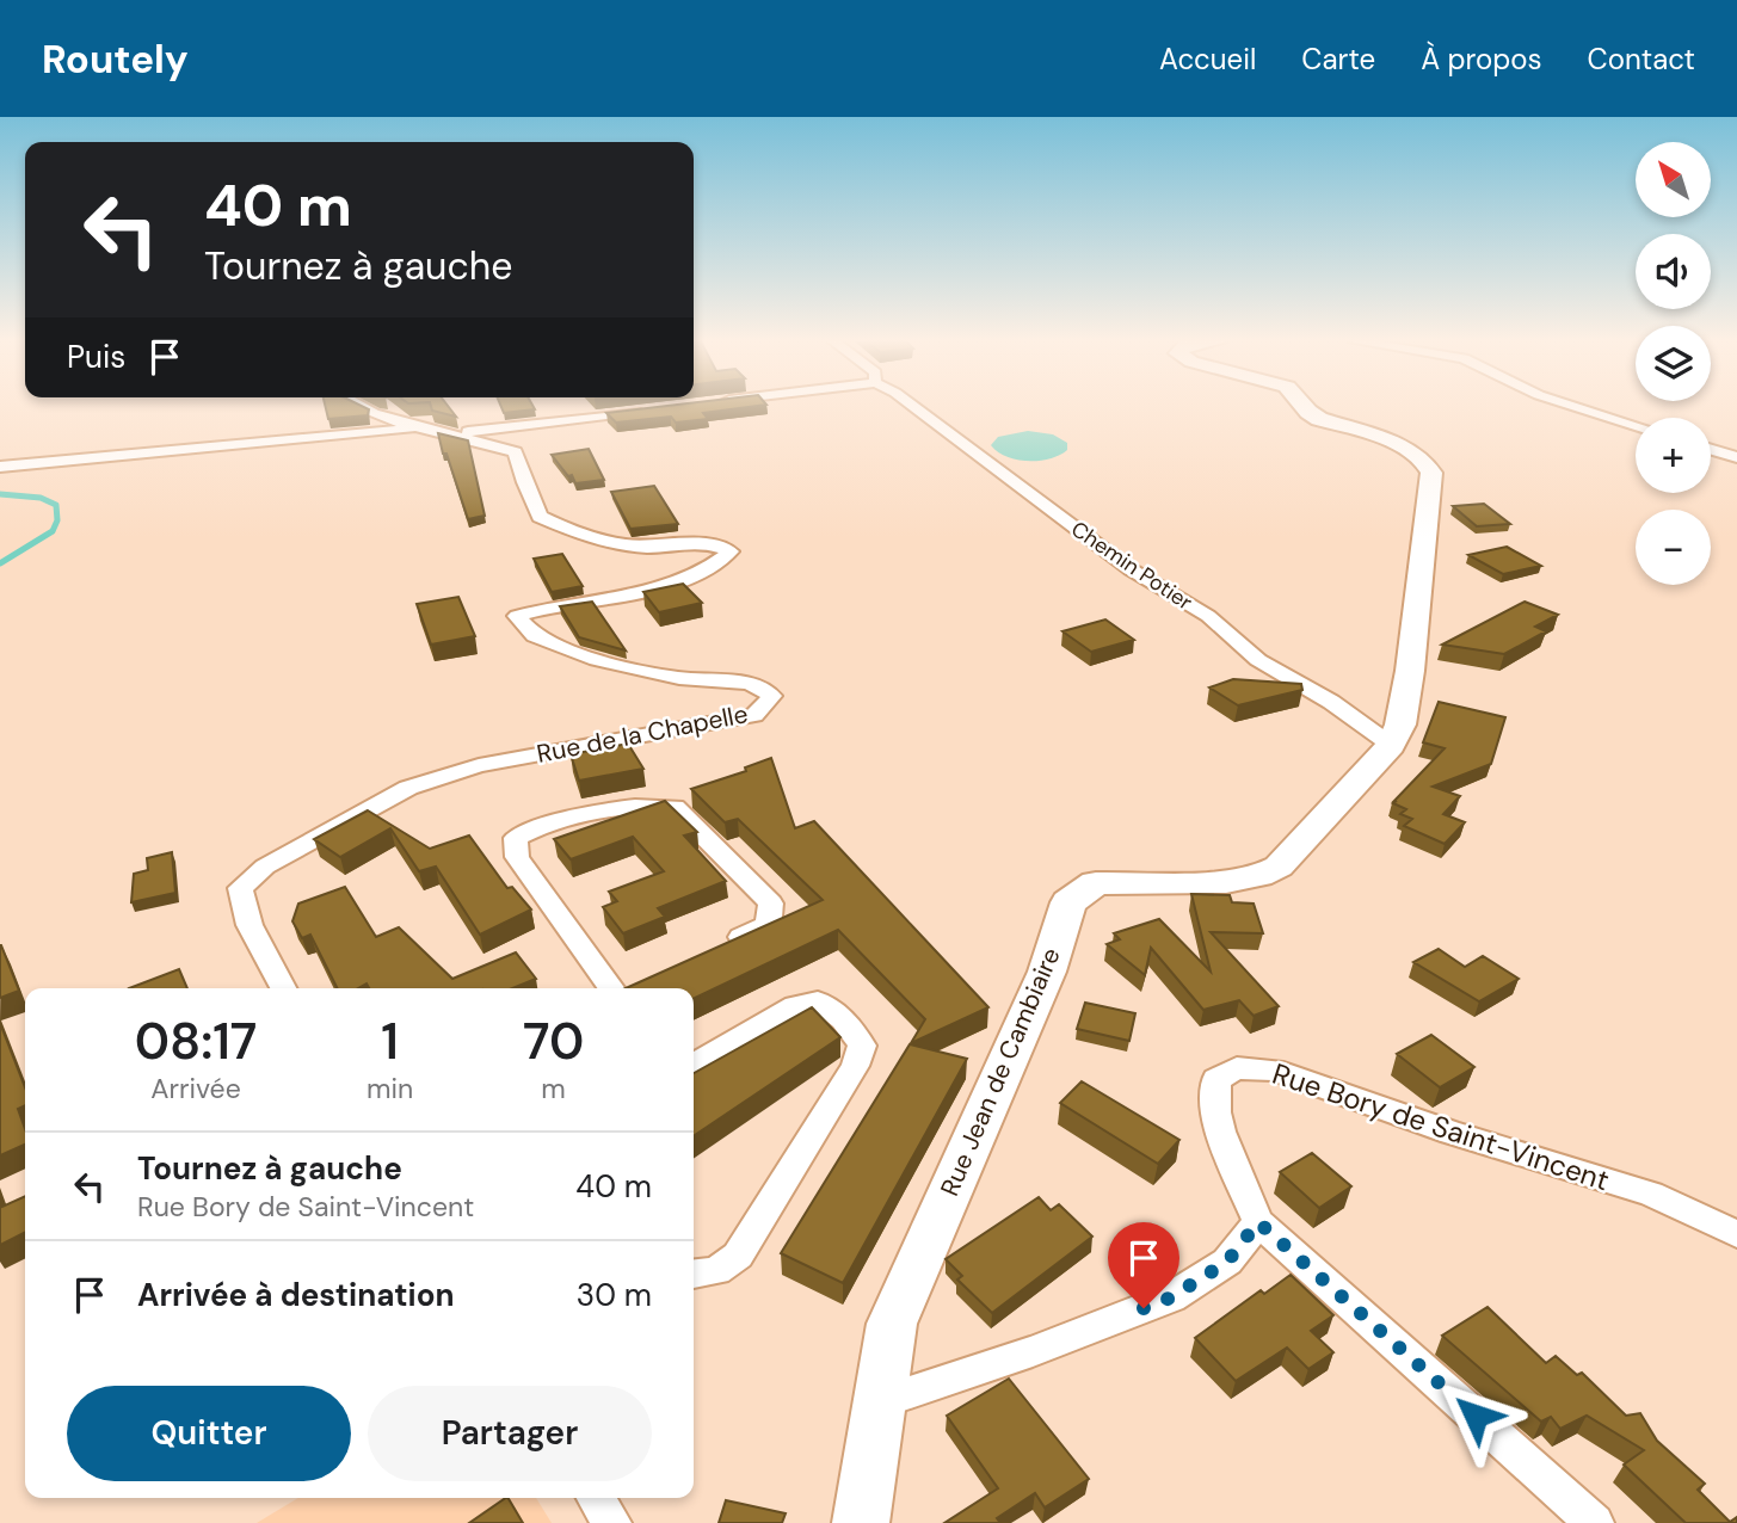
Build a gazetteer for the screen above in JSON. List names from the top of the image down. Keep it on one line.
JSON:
{"streets":{"main road":["Rue Jean de Cambiaire"],"street":["Chemin Potier","Rue de la Chapelle","Rue Bory de Saint-Vincent"]},"crossings":[["Chemin Potier","Rue Jean de Cambiaire"]],"north":"top left","page":{"header":"Routely","nav":["Accueil","Carte","À propos","Contact"],"map_buttons":["+","−"],"turn":["40 m","Tournez à gauche"],"then":"Puis","eta":["08:17","Arrivée","1","min","70","m"],"list":[{"name":"Tournez à gauche","note":"Rue Bory de Saint-Vincent","value":"40 m"},{"name":"Arrivée à destination","value":"30 m"}],"buttons":["Quitter","Partager"]}}
